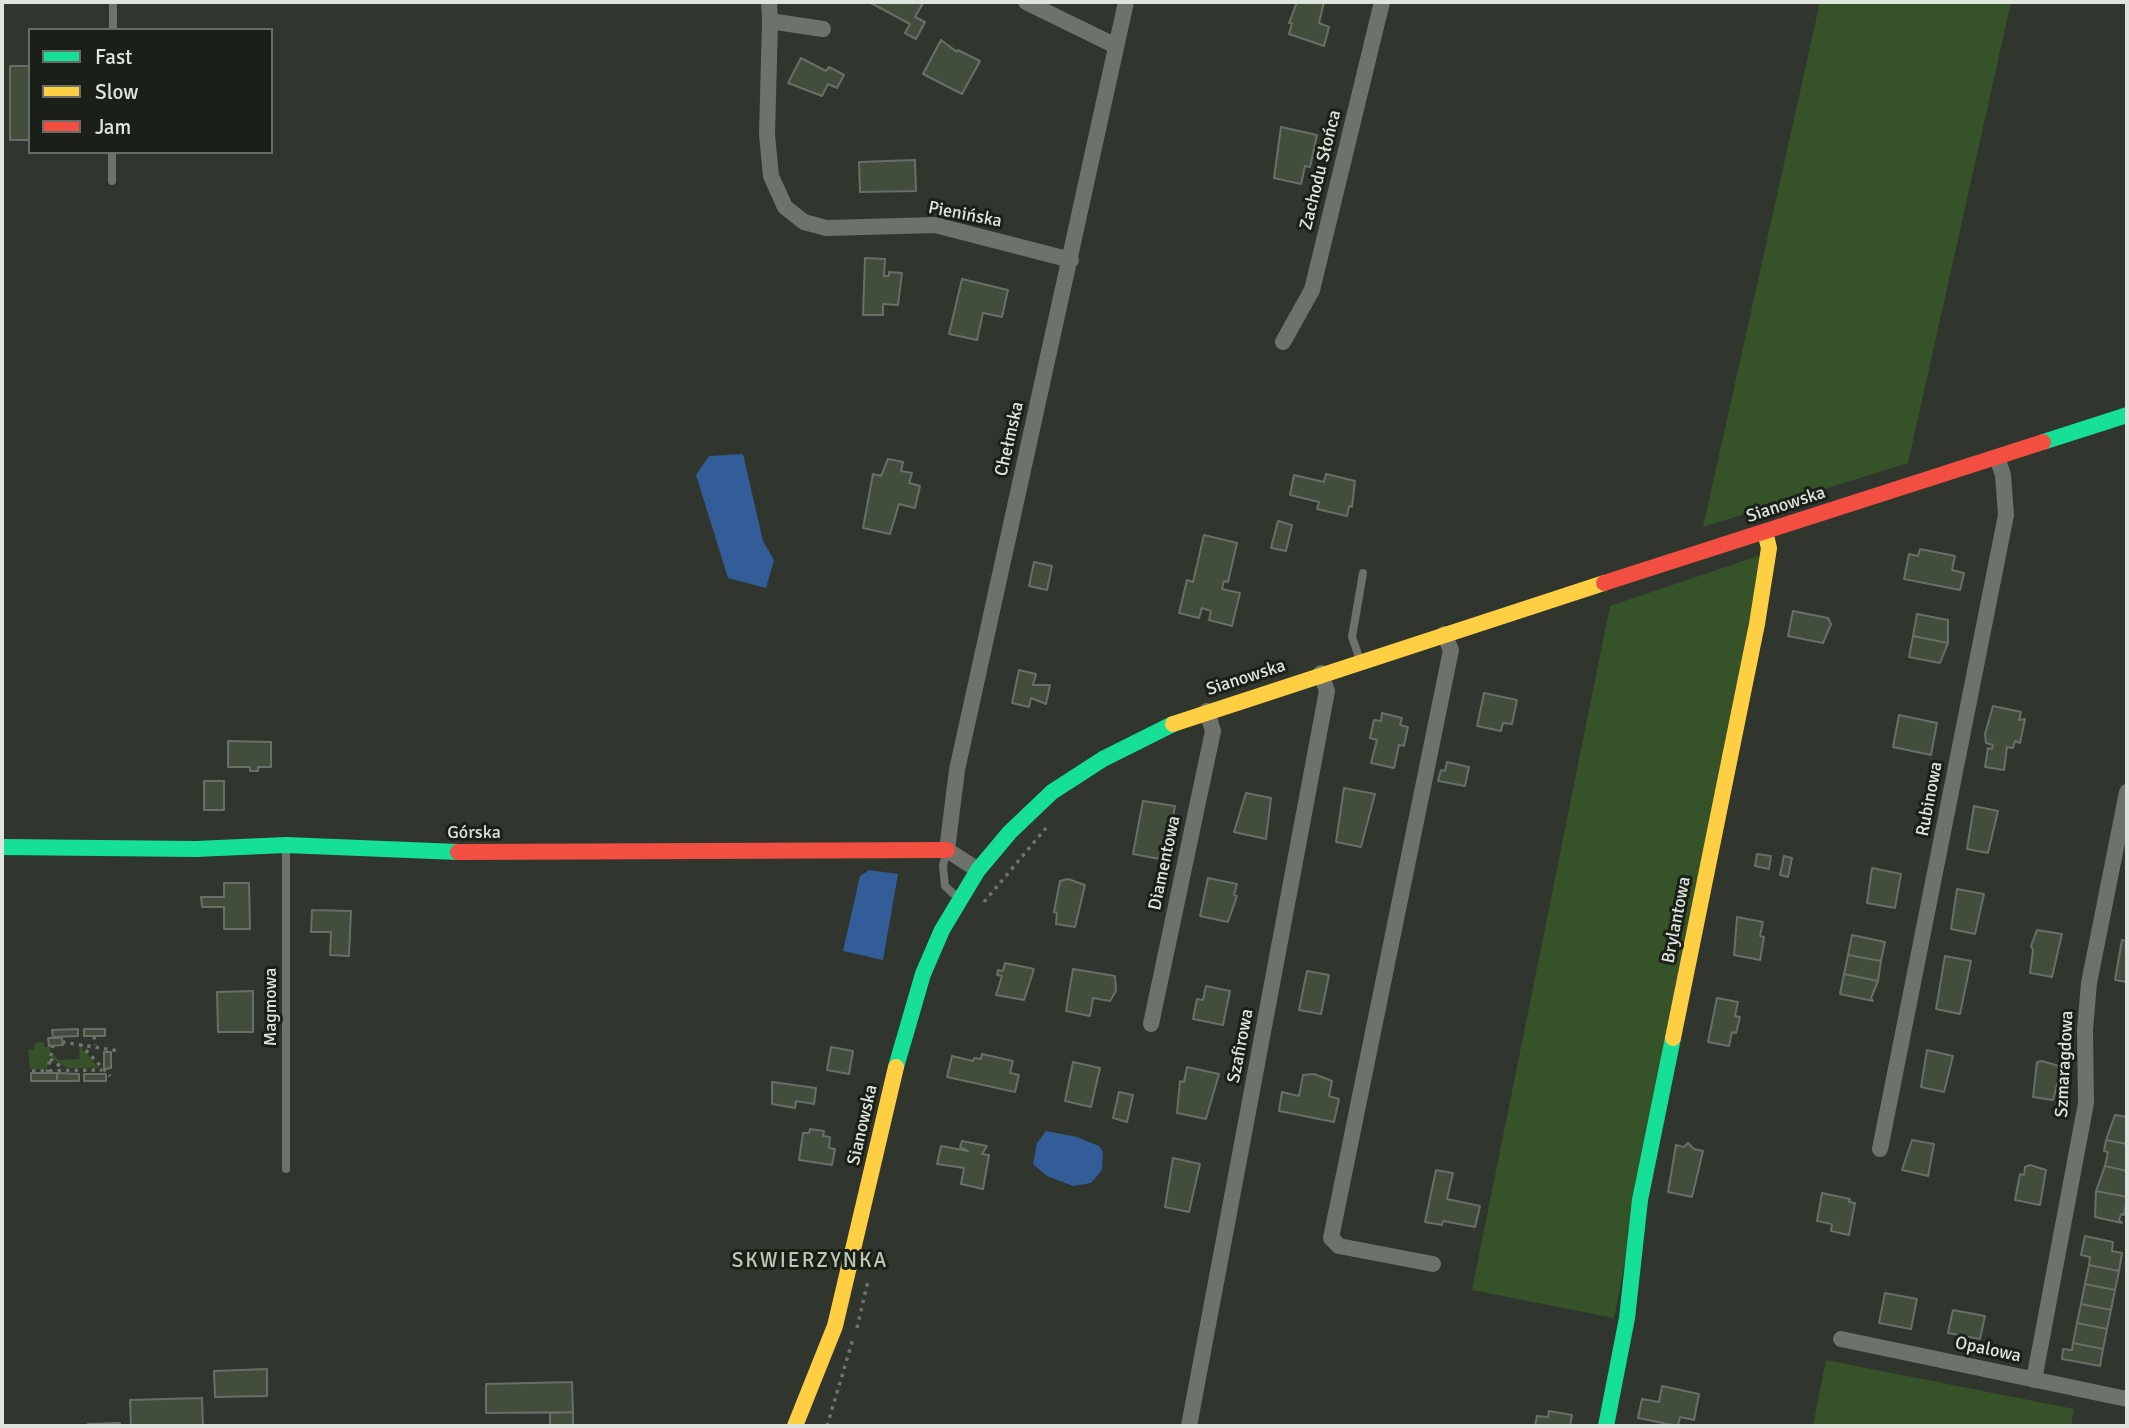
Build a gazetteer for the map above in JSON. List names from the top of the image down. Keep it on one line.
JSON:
{"streets":{"street":["Zachodu Słońca","Pienińska","Chełmska","Sianowska","Rubinowa","Górska","Diamentowa","Brylantowa","Szafirowa","Szmaragdowa","Opalowa"],"lane":["Magmowa"]},"crossings":[["Pienińska","Chełmska"],["Chełmska","Górska"],["Sianowska","Rubinowa"],["Sianowska","Diamentowa"],["Sianowska","Brylantowa"],["Sianowska","Szafirowa"],["Górska","Magmowa"],["Szmaragdowa","Opalowa"]],"districts":["SKWIERZYNKA"],"legend":["Fast","Slow","Jam"]}
